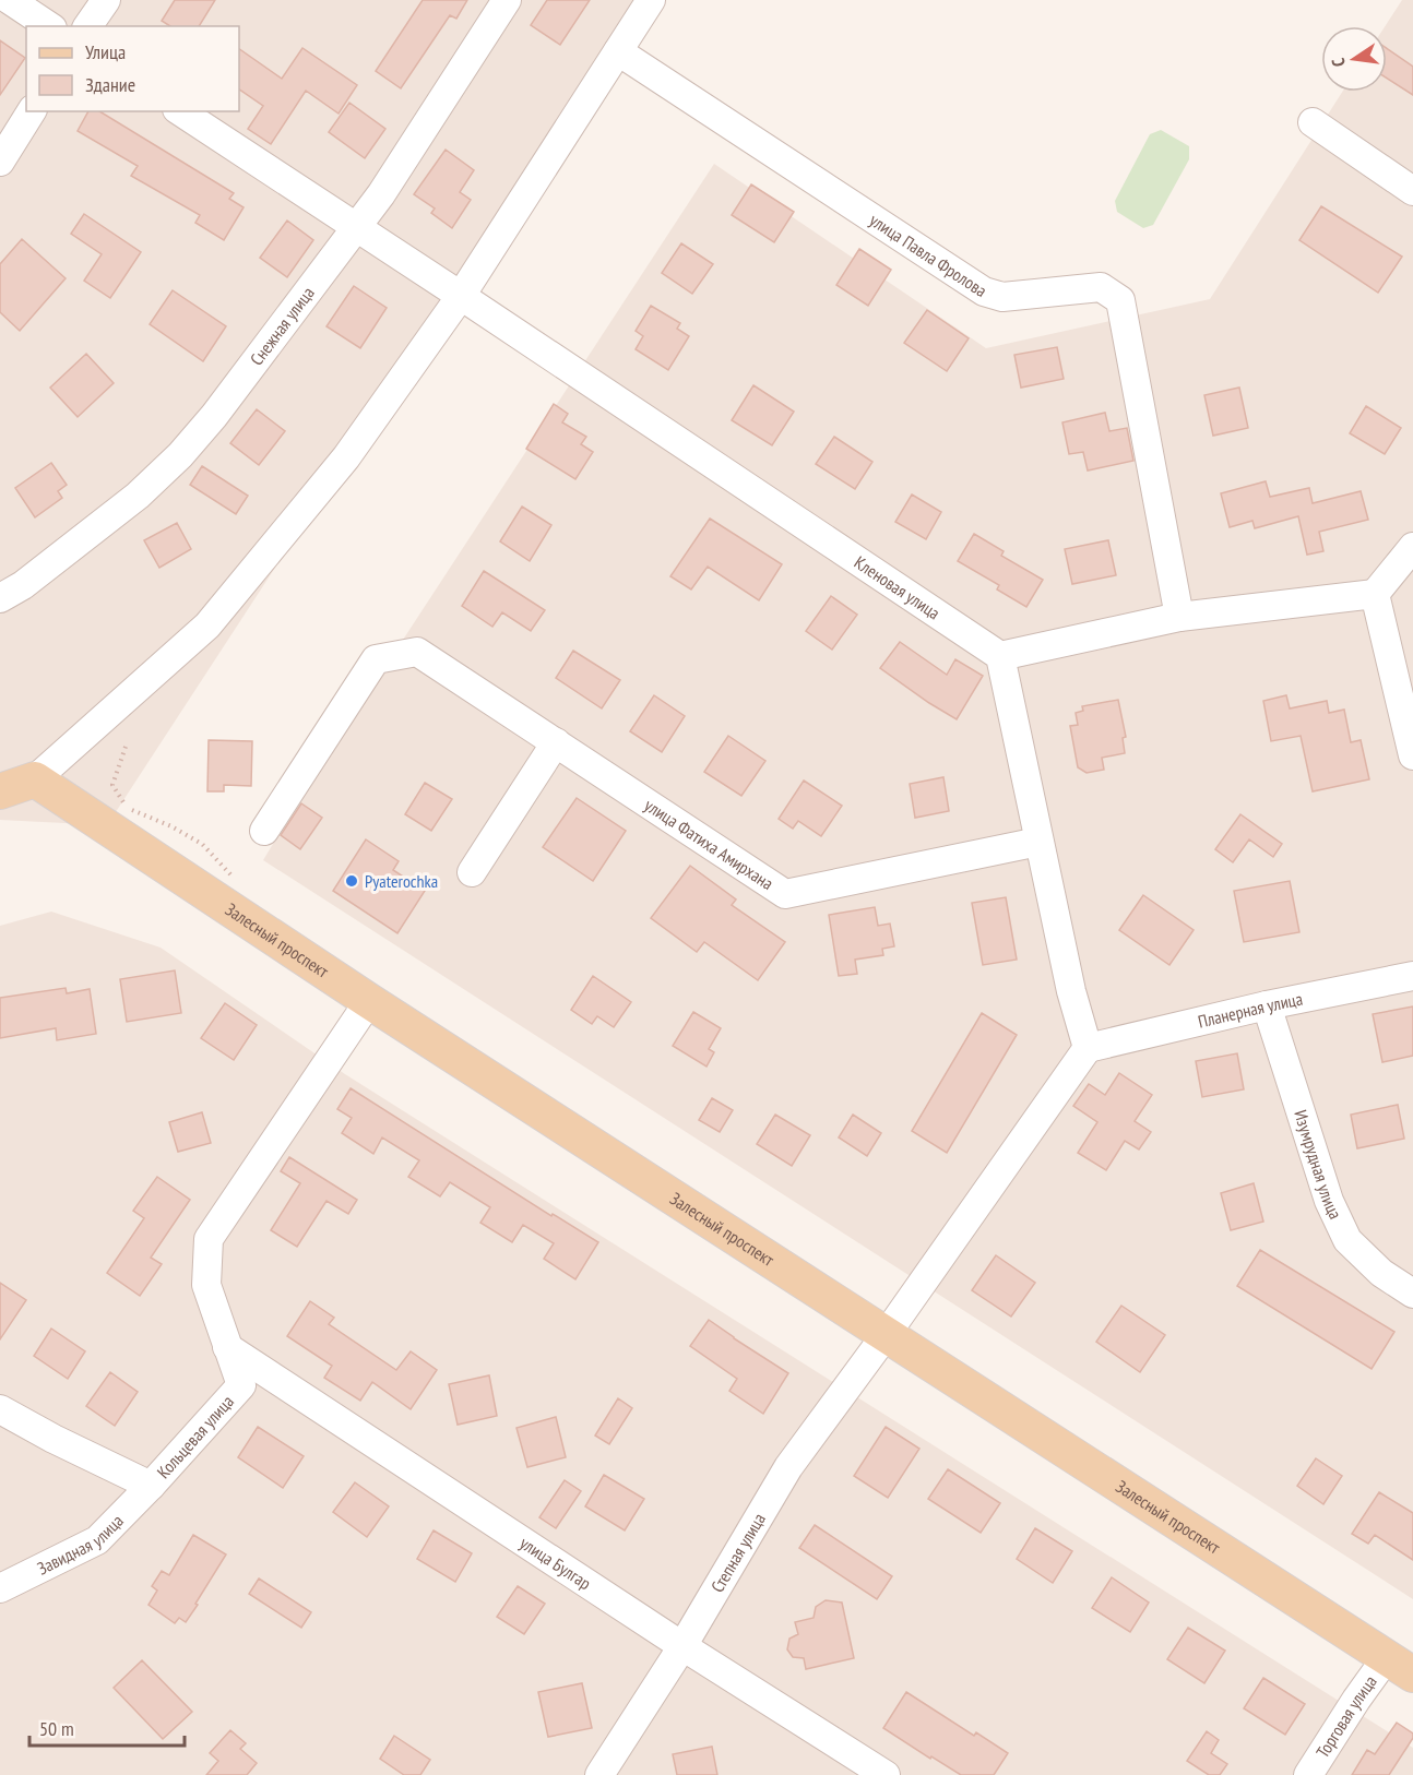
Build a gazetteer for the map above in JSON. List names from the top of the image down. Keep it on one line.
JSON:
{"streets":{"main road":["Залесный проспект"],"street":["улица Павла Фролова","Снежная улица","Кленовая улица","улица Фатиха Амирхана","Планерная улица","Изумрудная улица","Кольцевая улица","Завидная улица","Степная улица","улица Булгар","Торговая улица"]},"crossings":[["Снежная улица","Кленовая улица"],["Залесный проспект","Кольцевая улица"],["Залесный проспект","Степная улица"],["Залесный проспект","Торговая улица"],["Планерная улица","Изумрудная улица"],["Планерная улица","Степная улица"],["Кольцевая улица","Завидная улица"],["Кольцевая улица","улица Булгар"],["Степная улица","улица Булгар"]],"places":["Pyaterochka"],"legend":["Улица","Здание"],"scale_bar":"50 m","north":"left"}
